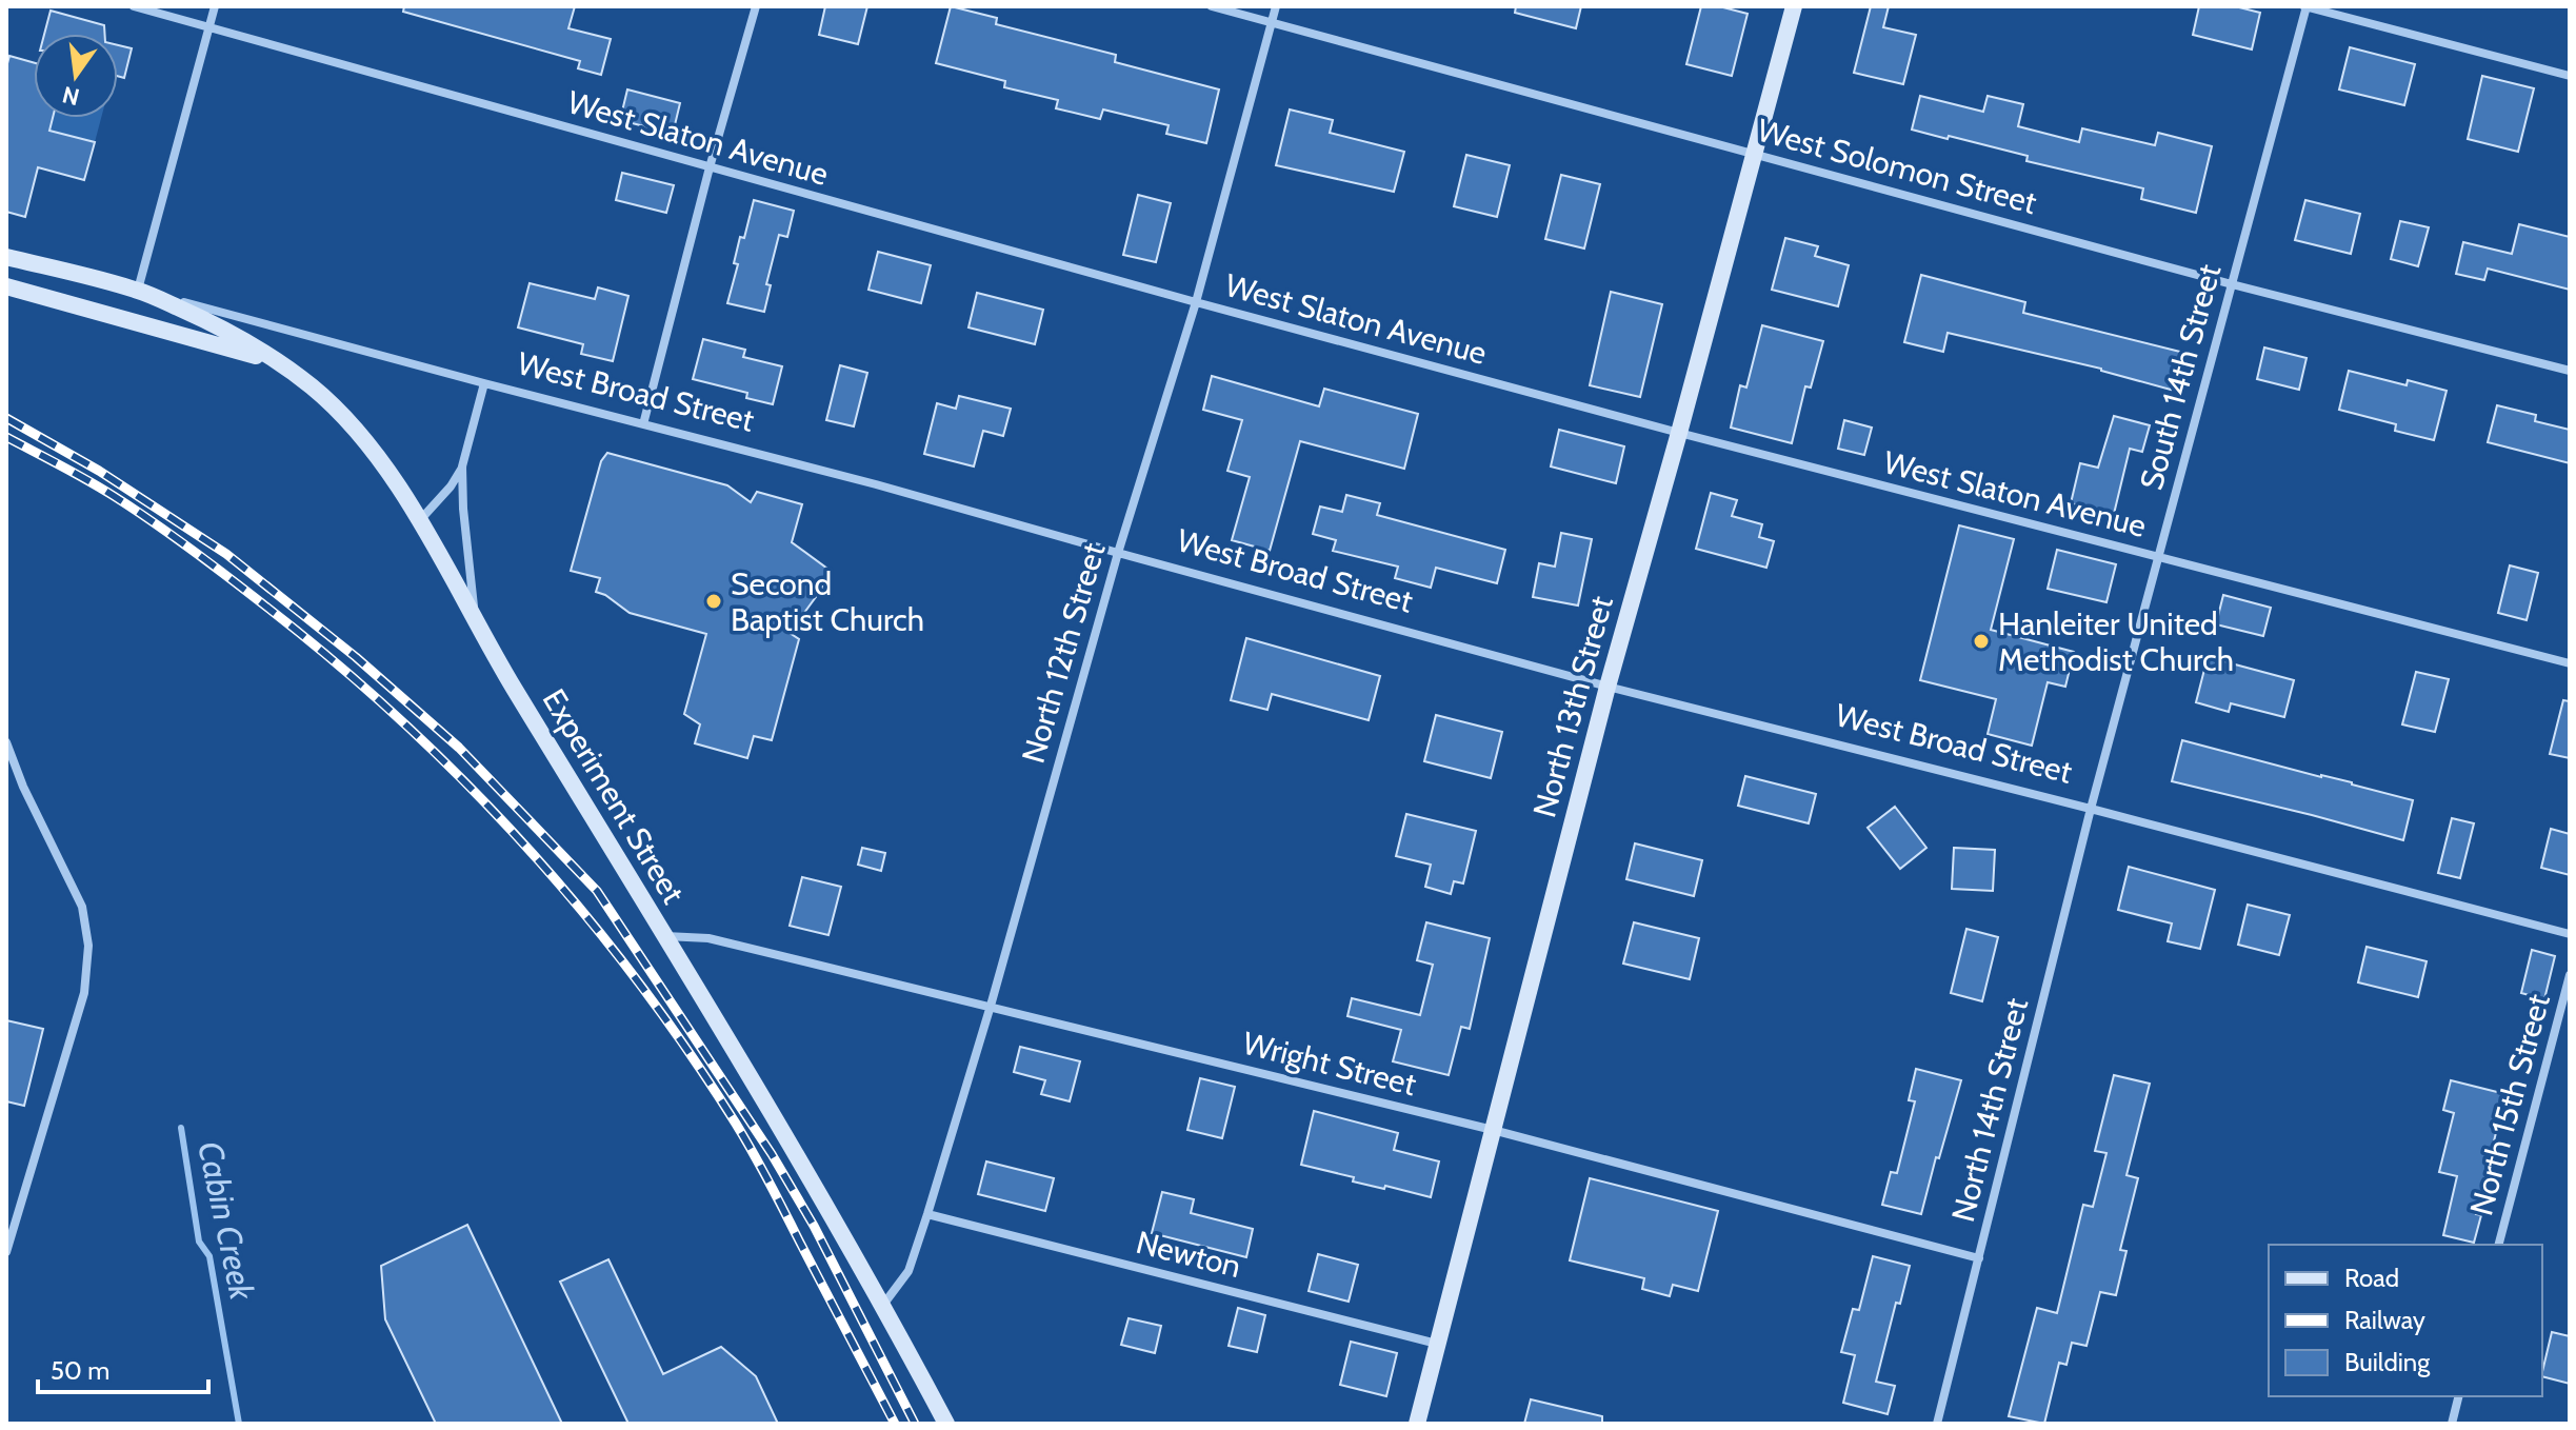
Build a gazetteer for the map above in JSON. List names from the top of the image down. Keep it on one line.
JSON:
{"streets":{"main road":["West Broad Street","North 13th Street","Experiment Street"],"street":["West Slaton Avenue","West Solomon Street","South 14th Street","North 12th Street","Wright Street","North 15th Street","North 14th Street","Newton"]},"crossings":[["West Slaton Avenue","South 14th Street"],["West Slaton Avenue","North 12th Street"],["West Slaton Avenue","North 13th Street"],["West Solomon Street","South 14th Street"],["West Solomon Street","North 12th Street"],["West Solomon Street","North 13th Street"],["South 14th Street","West Broad Street"],["South 14th Street","North 14th Street"],["West Broad Street","North 12th Street"],["West Broad Street","North 13th Street"],["West Broad Street","Experiment Street"],["West Broad Street","North 14th Street"],["North 12th Street","Experiment Street"],["North 12th Street","Wright Street"],["North 12th Street","Newton"],["North 13th Street","Wright Street"],["North 13th Street","Newton"],["Experiment Street","Wright Street"],["Wright Street","North 14th Street"]],"water":["Cabin Creek"],"places":["Second Baptist Church","Hanleiter United Methodist Church"],"legend":["Road","Railway","Building"],"scale_bar":"50 m","north":"bottom"}
